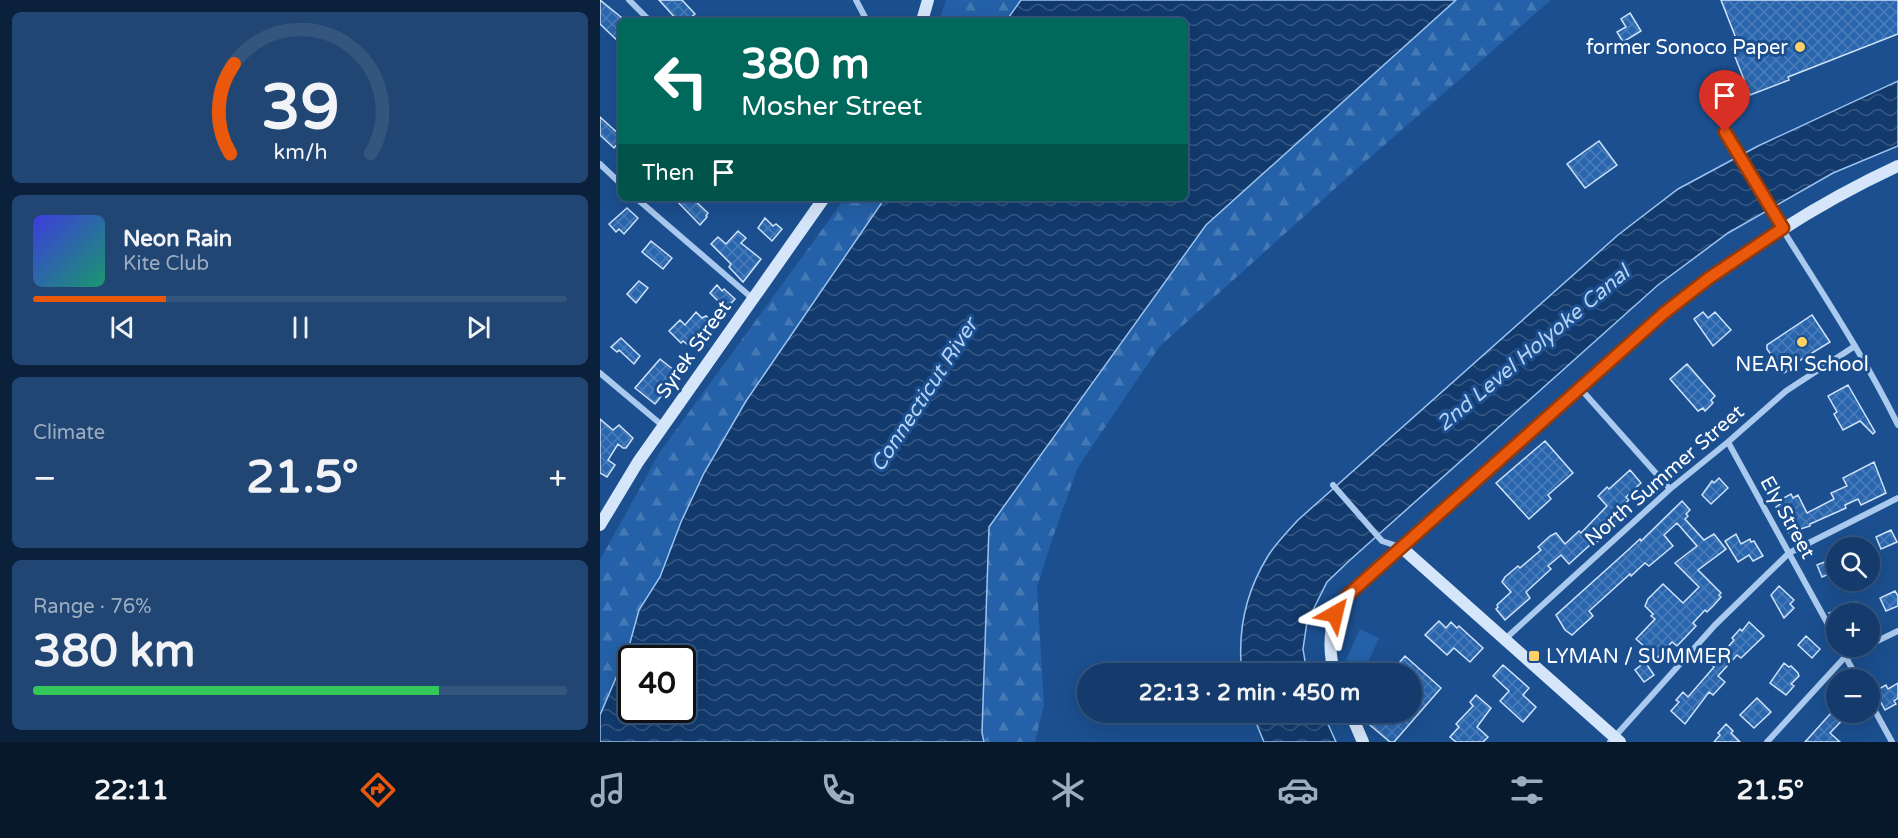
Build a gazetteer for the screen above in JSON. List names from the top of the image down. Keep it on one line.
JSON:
{"streets":{"street":["Syrek Street","North Summer Street","Ely Street"]},"crossings":[["North Summer Street","Ely Street"]],"water":["2nd Level Holyoke Canal","Connecticut River"],"places":{"other":["former Sonoco Paper","NEARI School"],"transit":["LYMAN / SUMMER"]},"page":{"turn":["380 m","Mosher Street"],"then":"Then","song":["Neon Rain","Kite Club"],"tile":["Climate",["Range · 76%","380 km"]],"heat":["−","21.5°","+"],"map_buttons":["+","−"],"limit":"40","trip":"22:13 · 2 min · 450 m","tabs":["22:11","21.5°"],"gauge":["39","km/h"]}}
